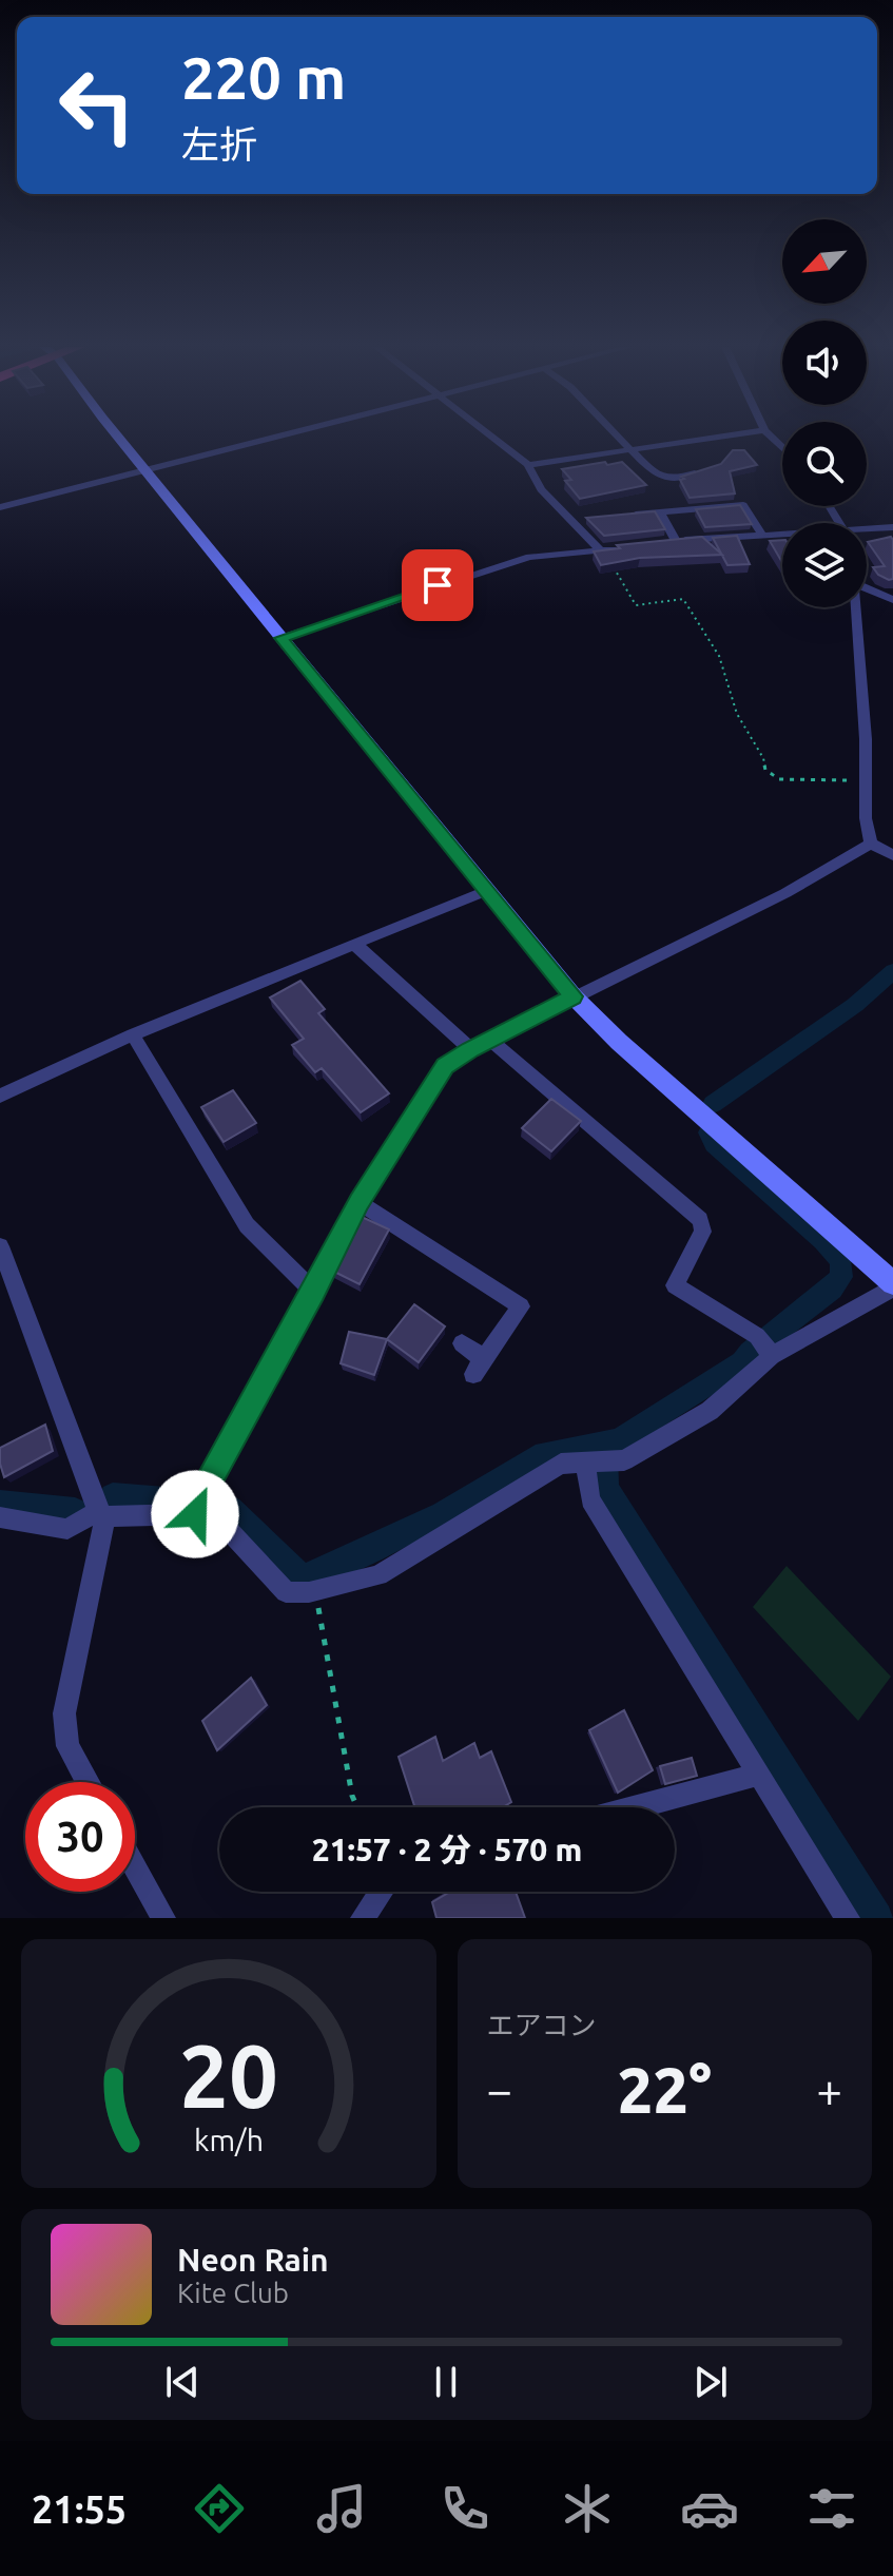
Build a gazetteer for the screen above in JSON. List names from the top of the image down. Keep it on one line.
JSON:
{"north":"bottom left","page":{"turn":["220 m","左折"],"limit":"30","trip":"21:57 · 2 分 · 570 m","tile":"エアコン","heat":["−","22°","+"],"song":["Neon Rain","Kite Club"],"tabs":"21:55","gauge":["20","km/h"]}}
